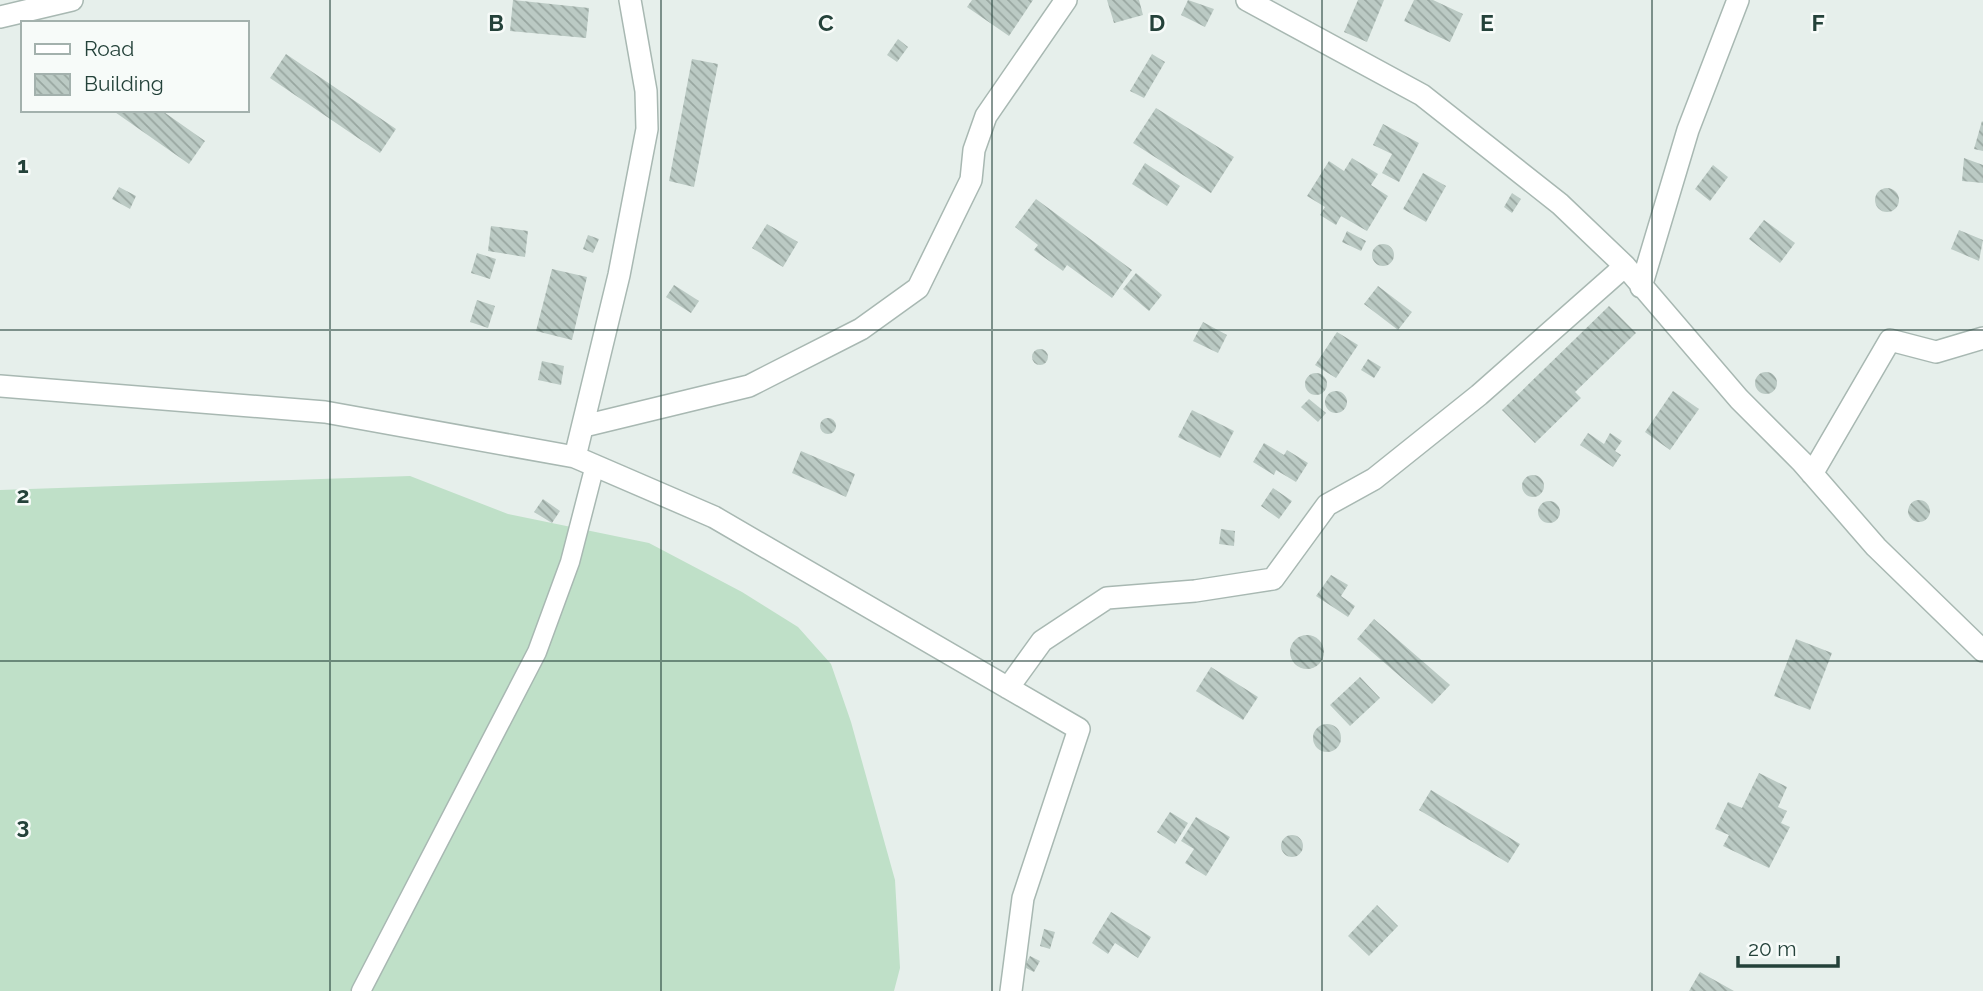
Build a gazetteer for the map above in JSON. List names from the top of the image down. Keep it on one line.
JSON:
{"legend":["Road","Building"],"scale_bar":"20 m","grid":{"columns":["B","C","D","E","F"],"rows":["1","2","3"]}}
